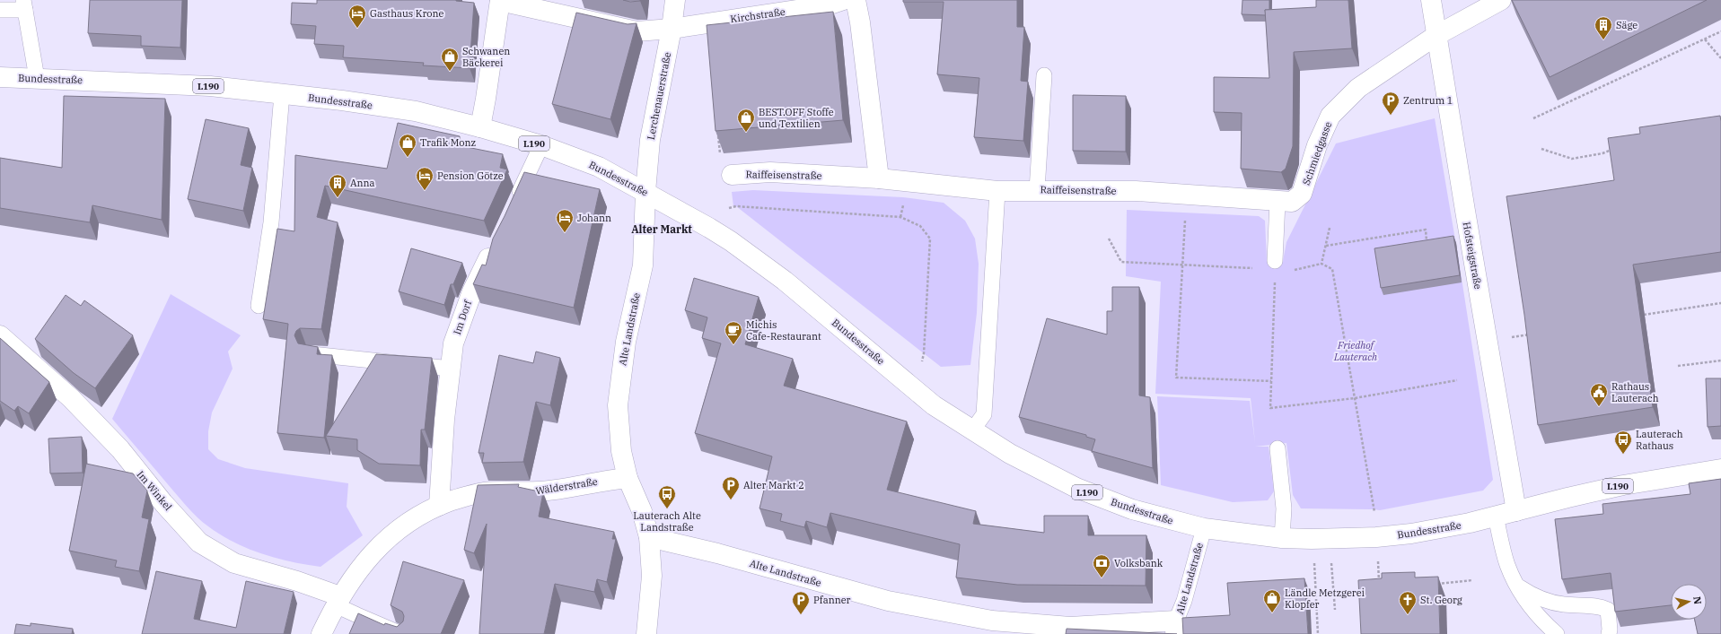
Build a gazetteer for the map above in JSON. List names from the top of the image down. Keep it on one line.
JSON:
{"streets":{"street":["Kirchstraße","Bundesstraße","L190","Lerchenauerstraße","Schmiedgasse","Raiffeisenstraße","Hofsteigstraße","Im Dorf","Alte Landstraße","Wälderstraße","Im Winkel"]},"crossings":[["Kirchstraße","Lerchenauerstraße"],["Bundesstraße","Lerchenauerstraße"],["Bundesstraße","Hofsteigstraße"],["Bundesstraße","Alte Landstraße"],["Lerchenauerstraße","Alte Landstraße"],["Schmiedgasse","Raiffeisenstraße"],["Schmiedgasse","Hofsteigstraße"],["Im Dorf","Wälderstraße"],["Alte Landstraße","Wälderstraße"],["Wälderstraße","Im Winkel"]],"districts":["Alter Markt"],"parks":["Friedhof Lauterach"],"places":{"hotel":["Gasthaus Krone","Pension Götze","Johann"],"building":["Säge","Anna"],"shop":["Schwanen Bäckerei","BEST.OFF Stoffe und Textilien","Trafik Monz","Ländle Metzgerei Klopfer"],"parking":["Zentrum 1","Alter Markt 2","Pfanner"],"cafe":["Michis Cafe-Restaurant"],"public building":["Rathaus Lauterach"],"bus stop":["Lauterach Rathaus","Lauterach Alte Landstraße"],"bank":["Volksbank"],"church":["St. Georg"]},"north":"right"}
